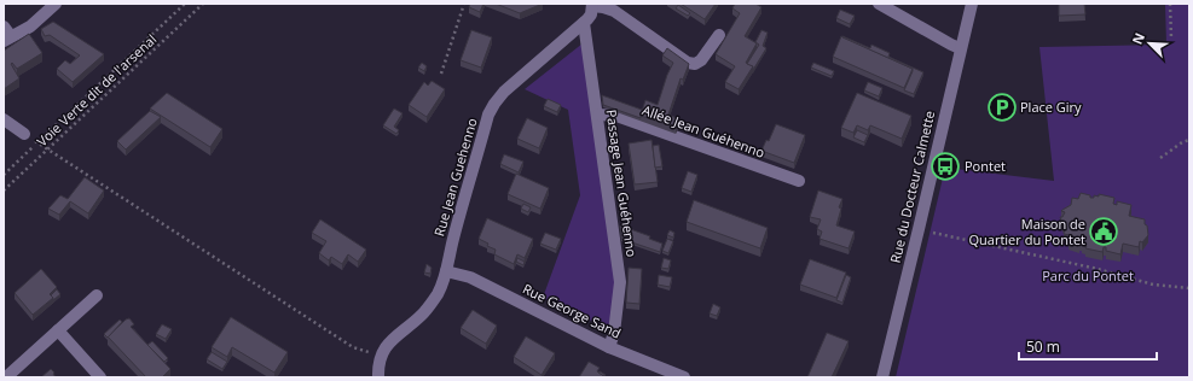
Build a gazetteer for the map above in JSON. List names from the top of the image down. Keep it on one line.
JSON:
{"streets":{"street":["Allée Jean Guéhenno","Rue Jean Guehenno","Passage Jean Guéhenno","Rue du Docteur Calmette","Rue George Sand"],"path":["Voie Verte dit de l'arsenal"]},"crossings":[["Allée Jean Guéhenno","Passage Jean Guéhenno"],["Rue Jean Guehenno","Passage Jean Guéhenno"],["Rue Jean Guehenno","Rue George Sand"],["Passage Jean Guéhenno","Rue George Sand"]],"parks":["Parc du Pontet"],"places":{"parking":["Place Giry"],"bus stop":["Pontet"],"public building":["Maison de Quartier du Pontet"]},"scale_bar":"50 m","north":"top left"}
